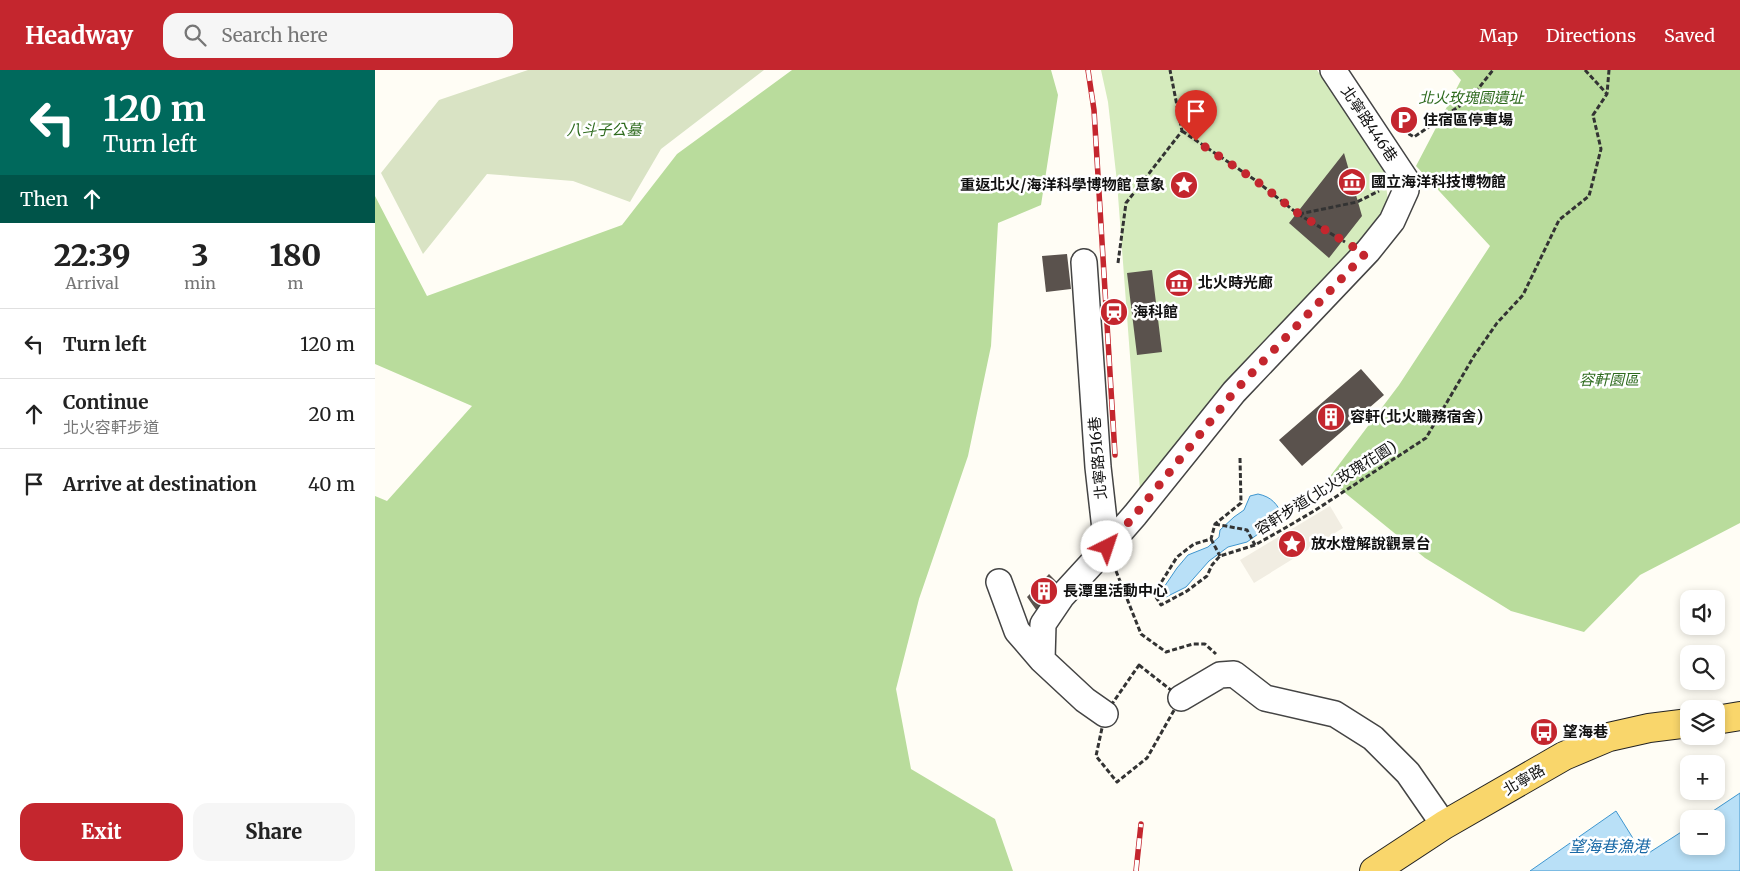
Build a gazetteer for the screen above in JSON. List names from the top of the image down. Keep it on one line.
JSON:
{"streets":{"main road":["北寧路"],"lane":["北寧路446巷","北寧路516巷"],"path":["容軒步道(北火玫瑰花園)"]},"water":["望海巷漁港"],"parks":["北火玫瑰園遺址","八斗子公墓","容軒園區"],"places":{"parking":["住宿區停車場"],"museum":["國立海洋科技博物館","北火時光廊"],"place":["重返北火/海洋科學博物館 意象","放水燈解說觀景台"],"station":["海科館"],"building":["容軒(北火職務宿舍)","長潭里活動中心"],"bus stop":["望海巷"]},"page":{"header":"Headway","search":"Search here","nav":["Map","Directions","Saved"],"turn":["120 m","Turn left"],"then":"Then","eta":["22:39","Arrival","3","min","180","m"],"list":[{"name":"Turn left","value":"120 m"},{"name":"Continue","note":"北火容軒步道","value":"20 m"},{"name":"Arrive at destination","value":"40 m"}],"map_buttons":["+","−"],"buttons":["Exit","Share"]}}
